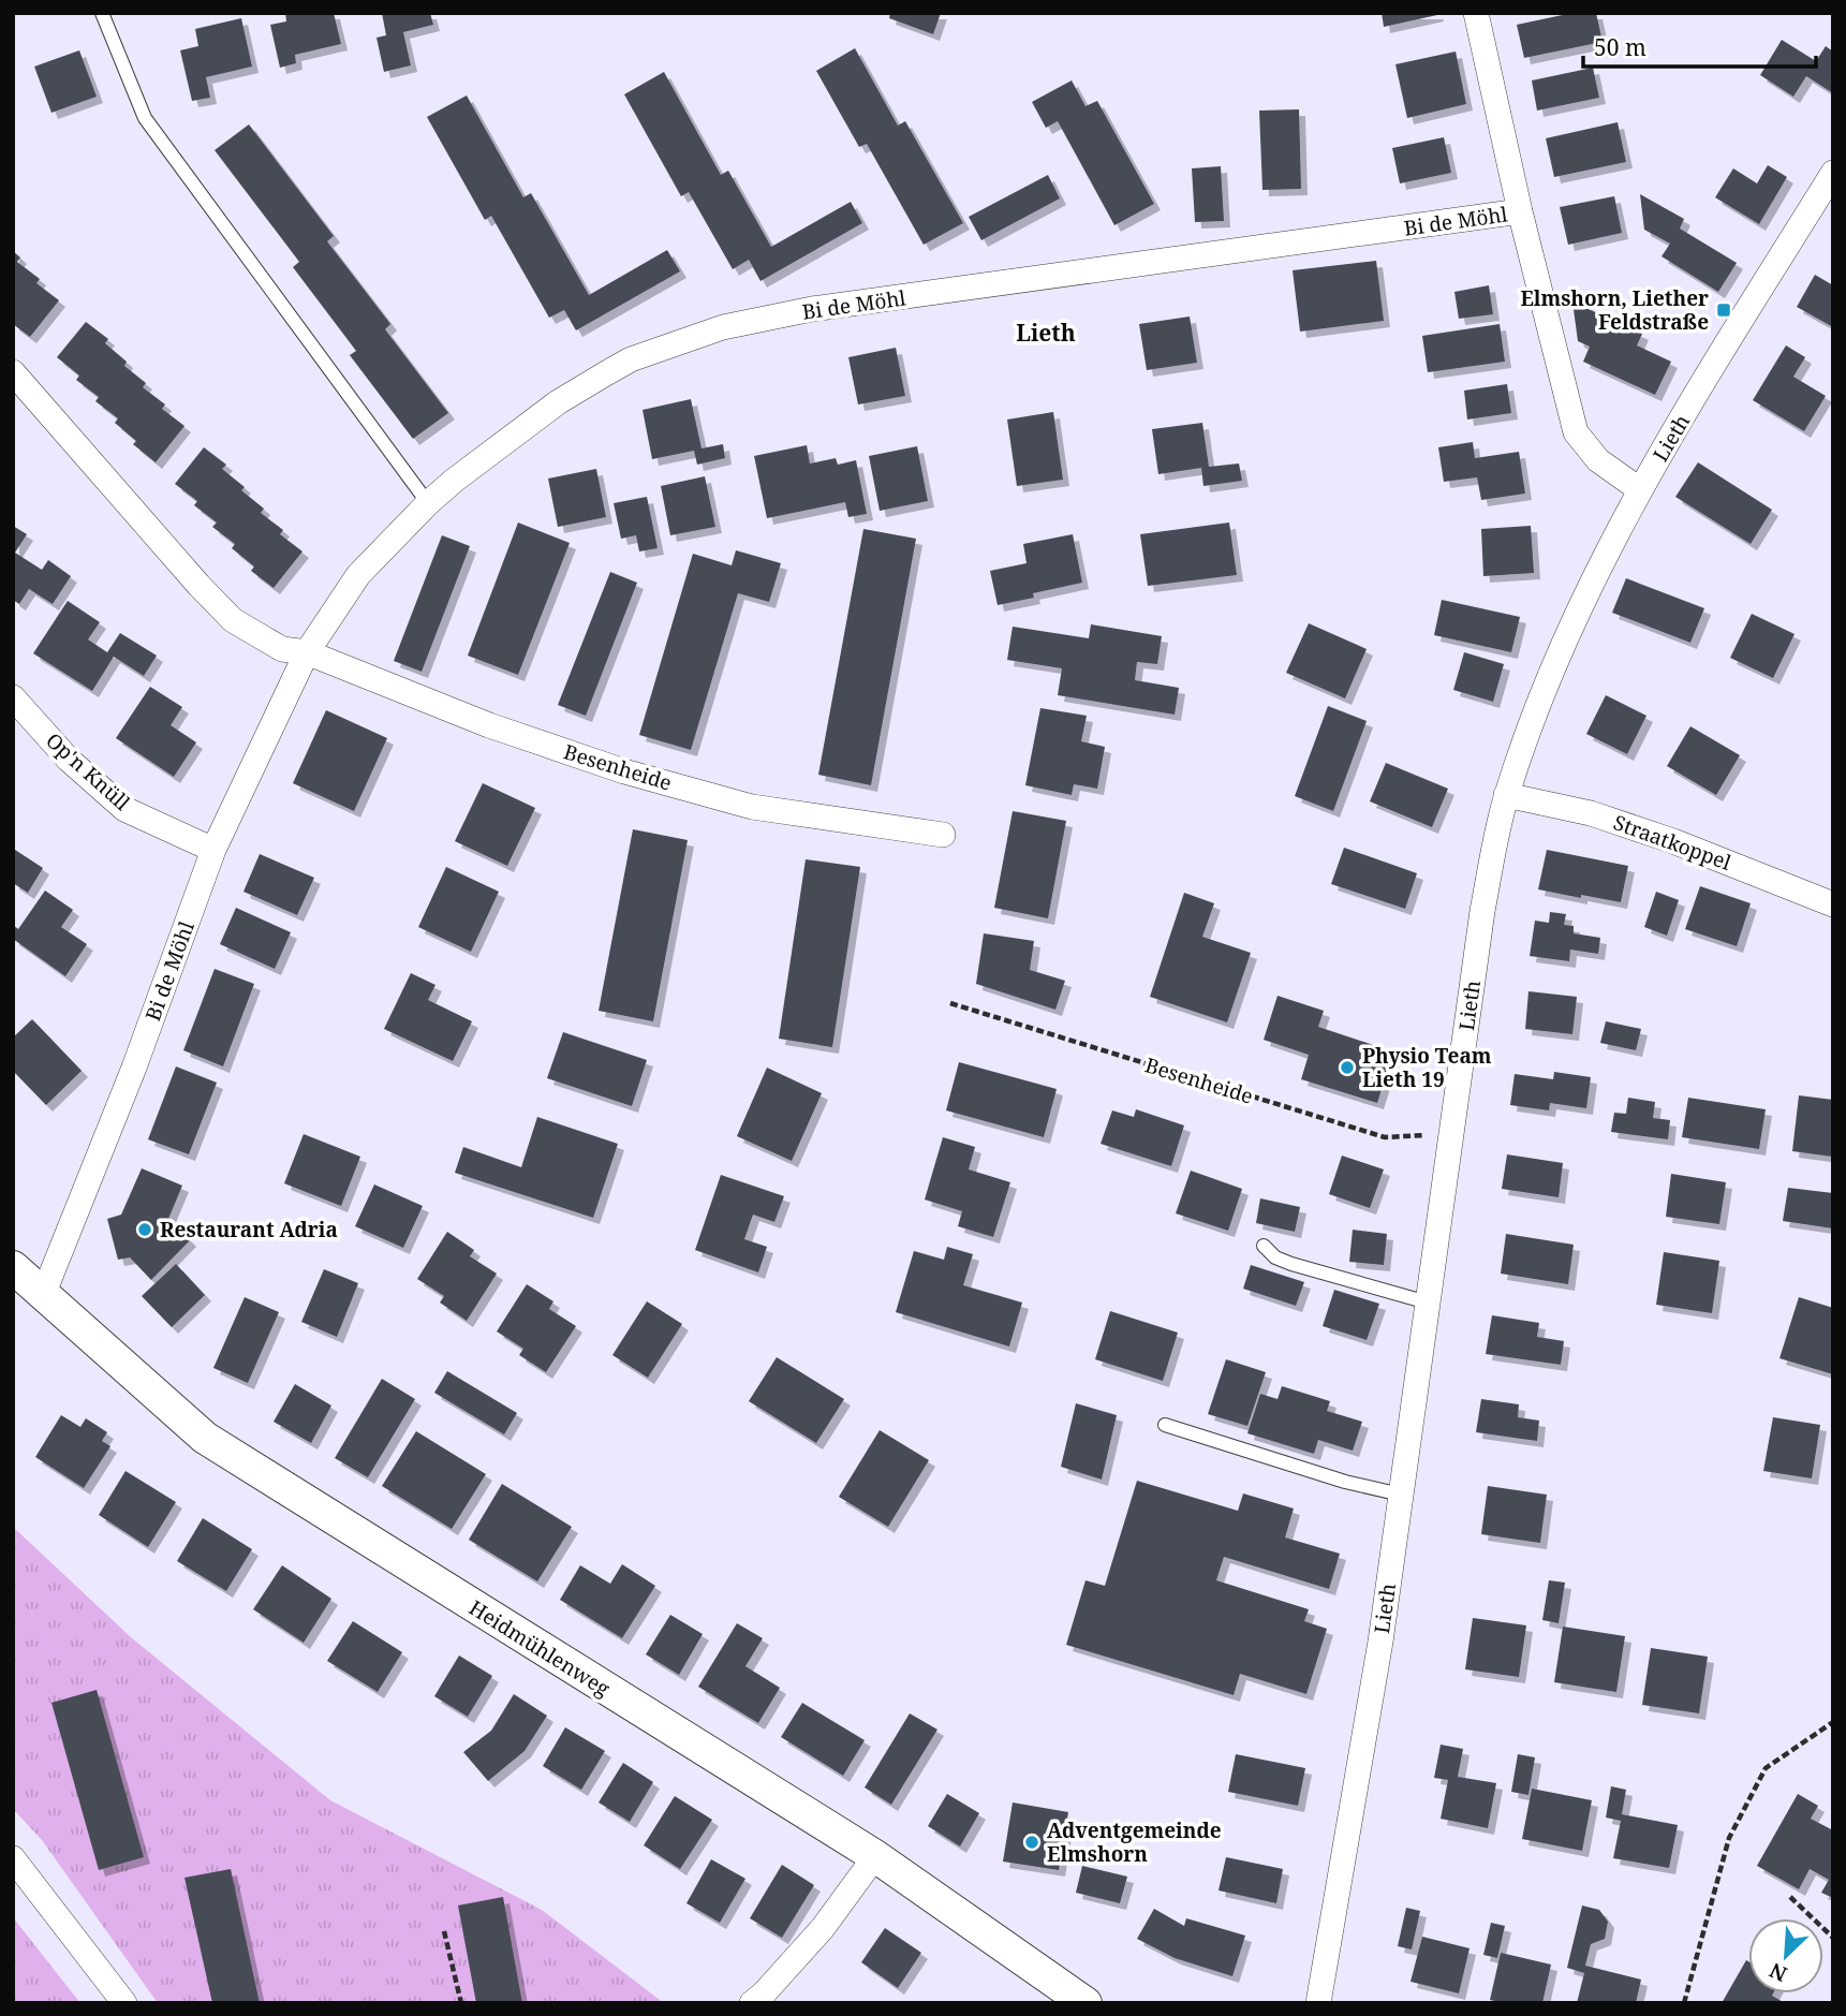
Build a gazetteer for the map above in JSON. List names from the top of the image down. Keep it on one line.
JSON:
{"streets":{"street":["Bi de Möhl","Lieth","Besenheide","Op'n Knüll","Straatkoppel","Heidmühlenweg"]},"crossings":[["Bi de Möhl","Besenheide"],["Bi de Möhl","Op'n Knüll"],["Bi de Möhl","Heidmühlenweg"],["Lieth","Besenheide"],["Lieth","Straatkoppel"]],"districts":["Lieth"],"places":{"transit":["Elmshorn, Liether Feldstraße"],"other":["Physio Team Lieth 19","Restaurant Adria","Adventgemeinde Elmshorn"]},"scale_bar":"50 m","north":"bottom left"}
